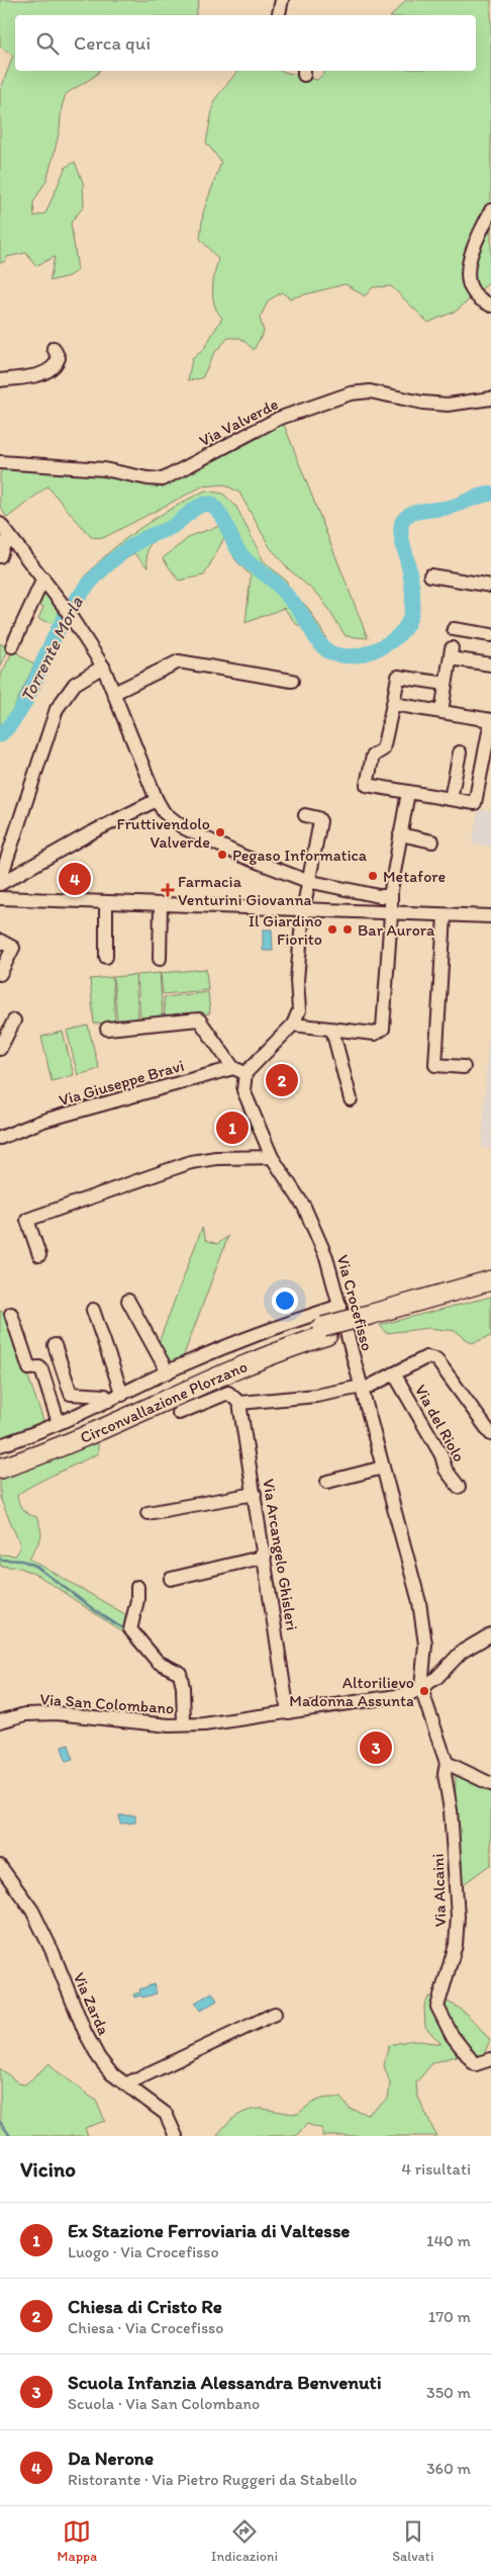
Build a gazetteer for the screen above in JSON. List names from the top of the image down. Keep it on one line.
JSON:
{"streets":{"highway":["Circonvallazione Plorzano"],"street":["Via Valverde","Via Giuseppe Bravi","Via Crocefisso","Via del Riolo","Via Arcangelo Ghisleri","Via San Colombano","Via Alcaini","Via Zarda"]},"crossings":[["Via Giuseppe Bravi","Via Crocefisso"],["Via Crocefisso","Via del Riolo"],["Via Crocefisso","Via San Colombano"],["Via Crocefisso","Via Alcaini"],["Via Arcangelo Ghisleri","Via San Colombano"],["Via San Colombano","Via Alcaini"]],"water":["Torrente Morla"],"places":{"other":["Fruttivendolo Valverde","Pegaso Informatica","Metafore","Il Giardino Fiorito","Bar Aurora","Altorilievo Madonna Assunta"],"health":["Farmacia Venturini Giovanna"]},"page":{"search":"Cerca qui","pins":["4","2","1","3"],"heading":["Vicino","4 risultati"],"list":[{"mark":"1","name":"Ex Stazione Ferroviaria di Valtesse","note":"Luogo · Via Crocefisso","value":"140 m"},{"mark":"2","name":"Chiesa di Cristo Re","note":"Chiesa · Via Crocefisso","value":"170 m"},{"mark":"3","name":"Scuola Infanzia Alessandra Benvenuti","note":"Scuola · Via San Colombano","value":"350 m"},{"mark":"4","name":"Da Nerone","note":"Ristorante · Via Pietro Ruggeri da Stabello","value":"360 m"}],"nav":["Mappa","Indicazioni","Salvati"]}}
